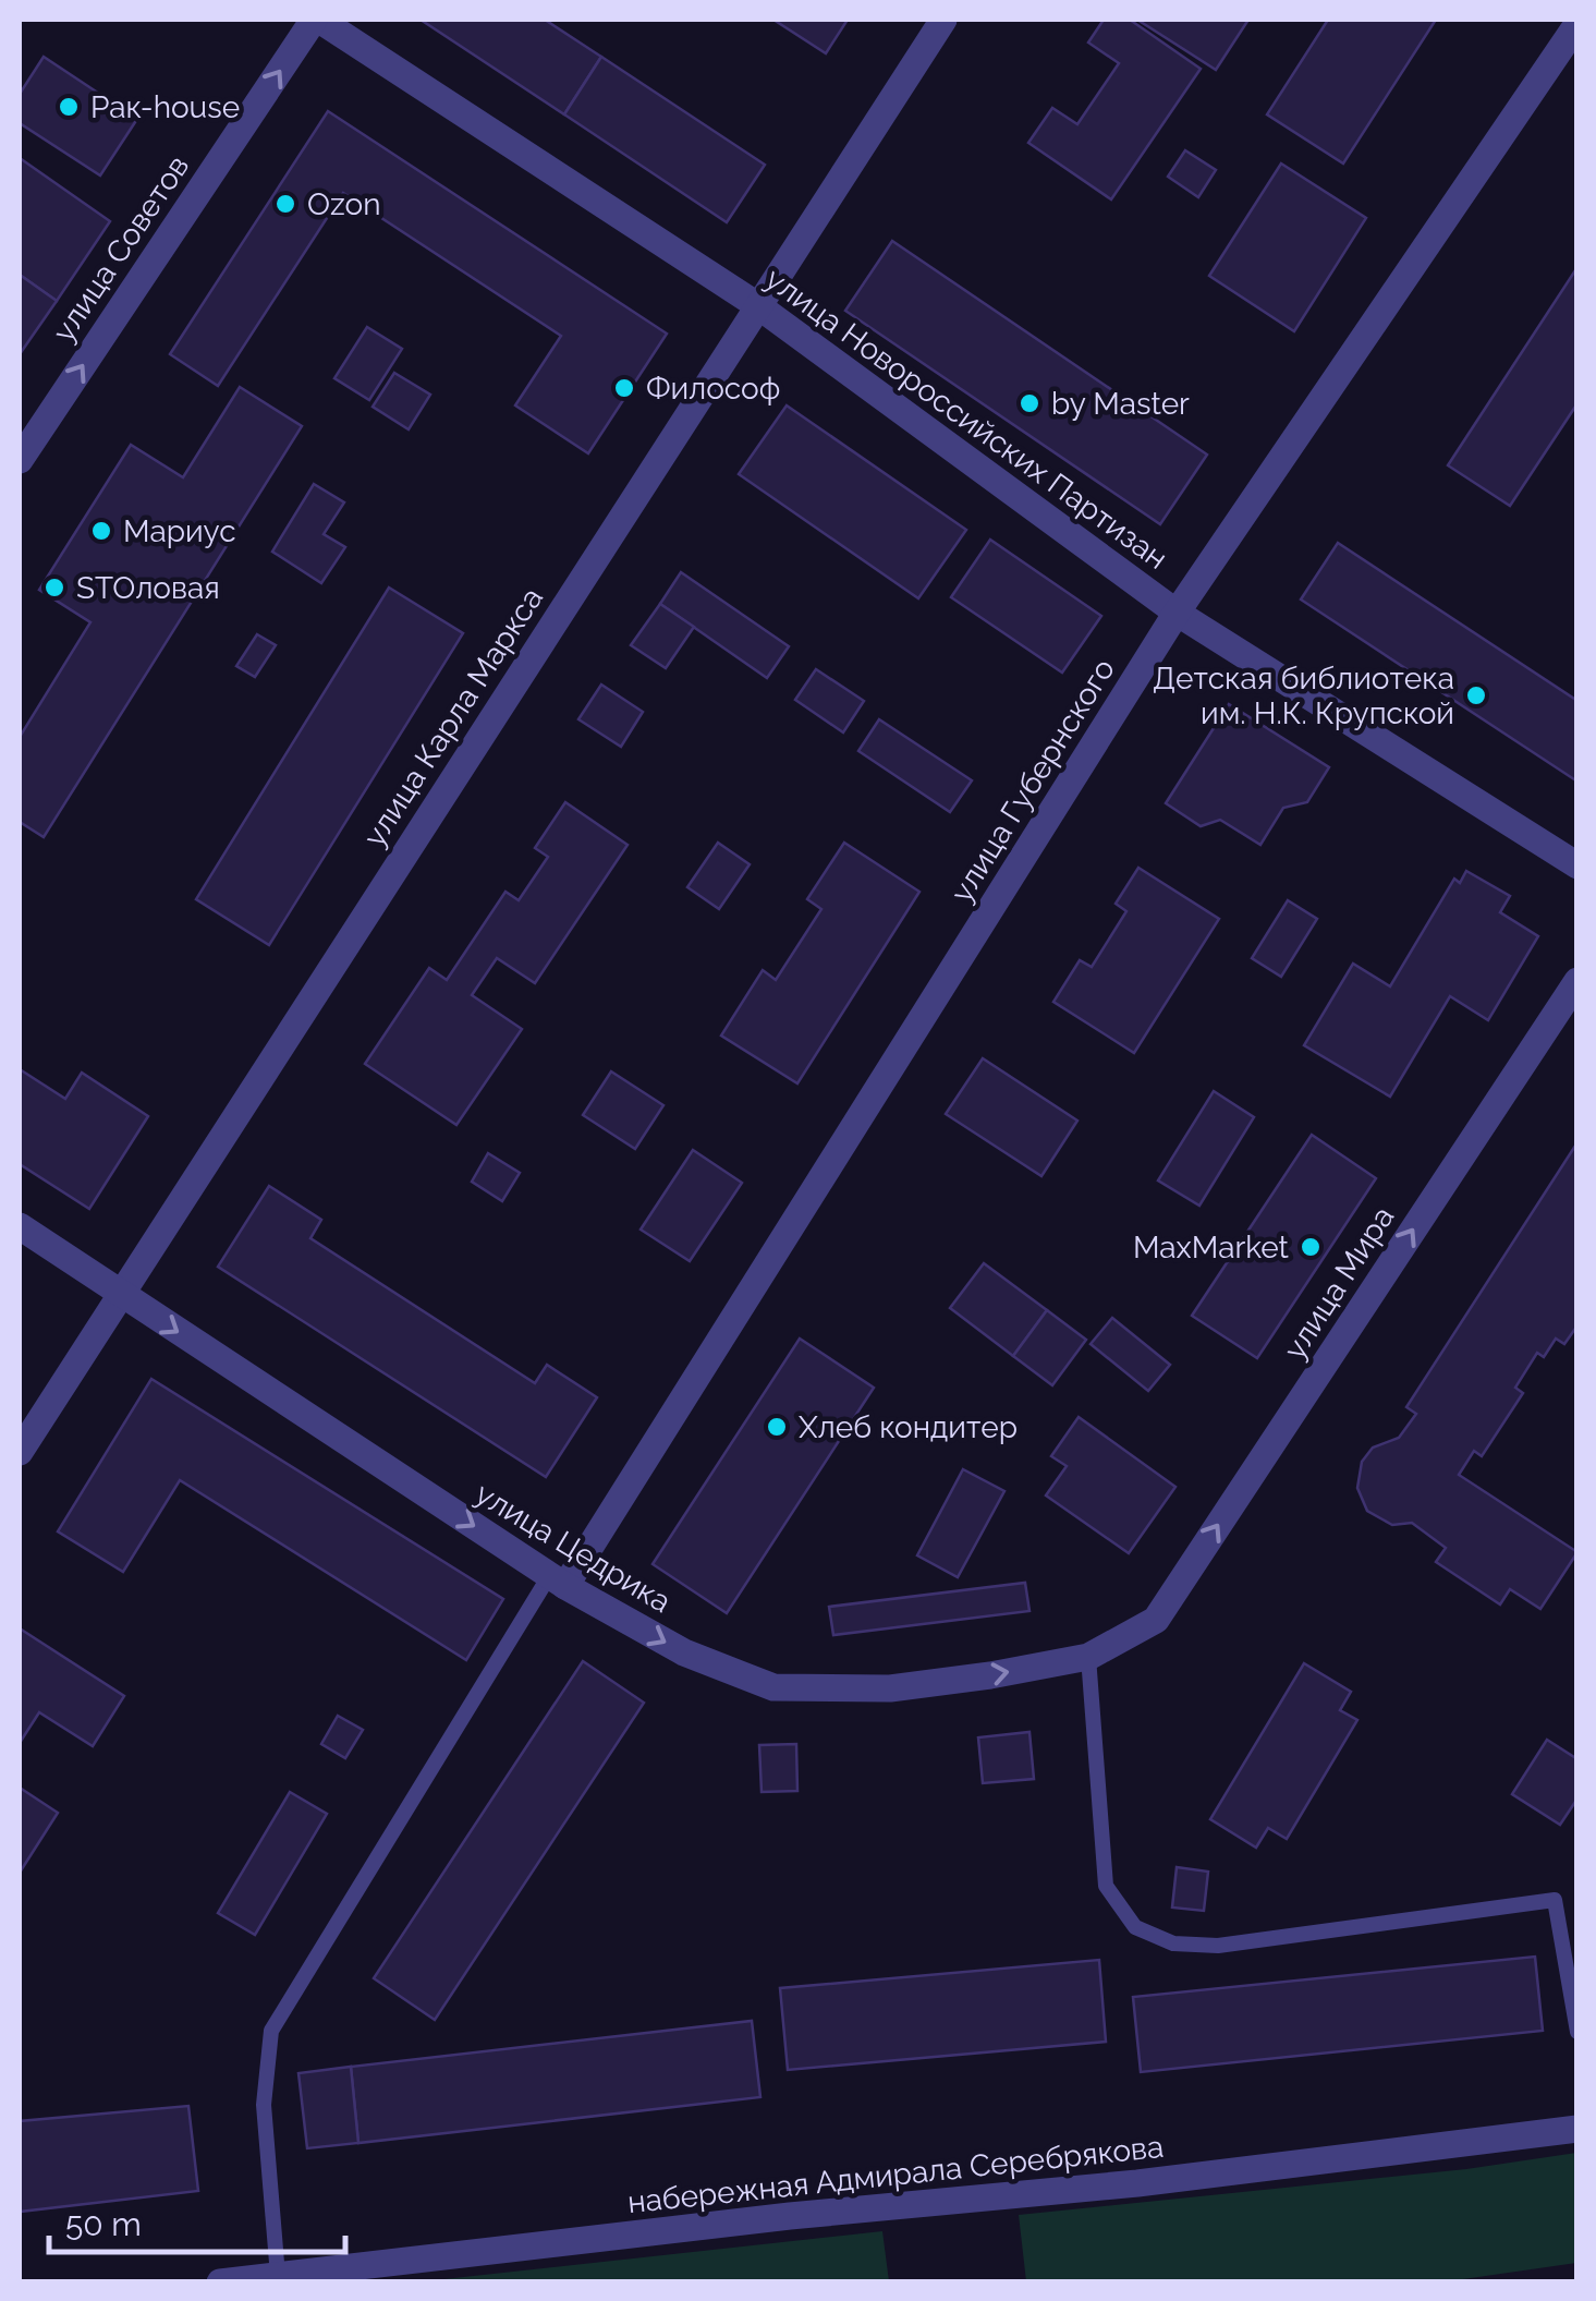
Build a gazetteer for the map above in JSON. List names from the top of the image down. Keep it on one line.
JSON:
{"streets":{"street":["улица Советов","улица Новороссийских Партизан","улица Карла Маркса","улица Губернского","улица Мира","улица Цедрика","набережная Адмирала Серебрякова"]},"crossings":[["улица Советов","улица Новороссийских Партизан"],["улица Новороссийских Партизан","улица Карла Маркса"],["улица Новороссийских Партизан","улица Губернского"],["улица Карла Маркса","улица Цедрика"],["улица Губернского","улица Цедрика"],["улица Мира","улица Цедрика"]],"one_way":["улица Советов","улица Мира","улица Цедрика"],"places":["Рак-house","Ozon","Философ","by Master","Мариус","STOловая","Детская библиотека им. Н.К. Крупской","MaxMarket","Хлеб кондитер"],"scale_bar":"50 m"}
